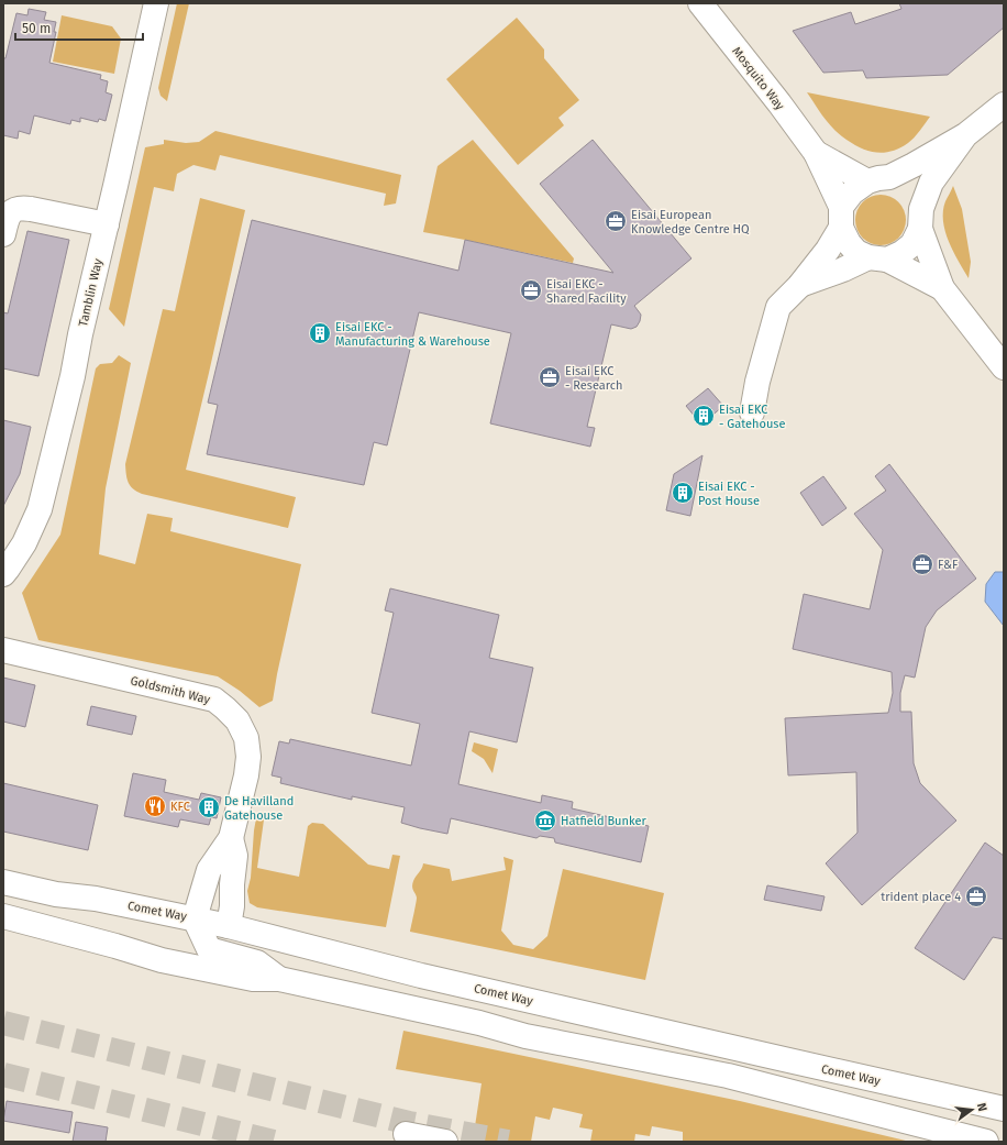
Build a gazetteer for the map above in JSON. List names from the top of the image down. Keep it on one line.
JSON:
{"streets":{"street":["Mosquito Way","Tamblin Way","Goldsmith Way","Comet Way"]},"crossings":[["Goldsmith Way","Comet Way"]],"places":{"office":["Eisai European Knowledge Centre HQ","Eisai EKC - Shared Facility","Eisai EKC - Research","F&F","trident place 4"],"building":["Eisai EKC - Manufacturing & Warehouse","Eisai EKC - Gatehouse","Eisai EKC - Post House","De Havilland Gatehouse"],"restaurant":["KFC"],"museum":["Hatfield Bunker"]},"scale_bar":"50 m","north":"right"}
